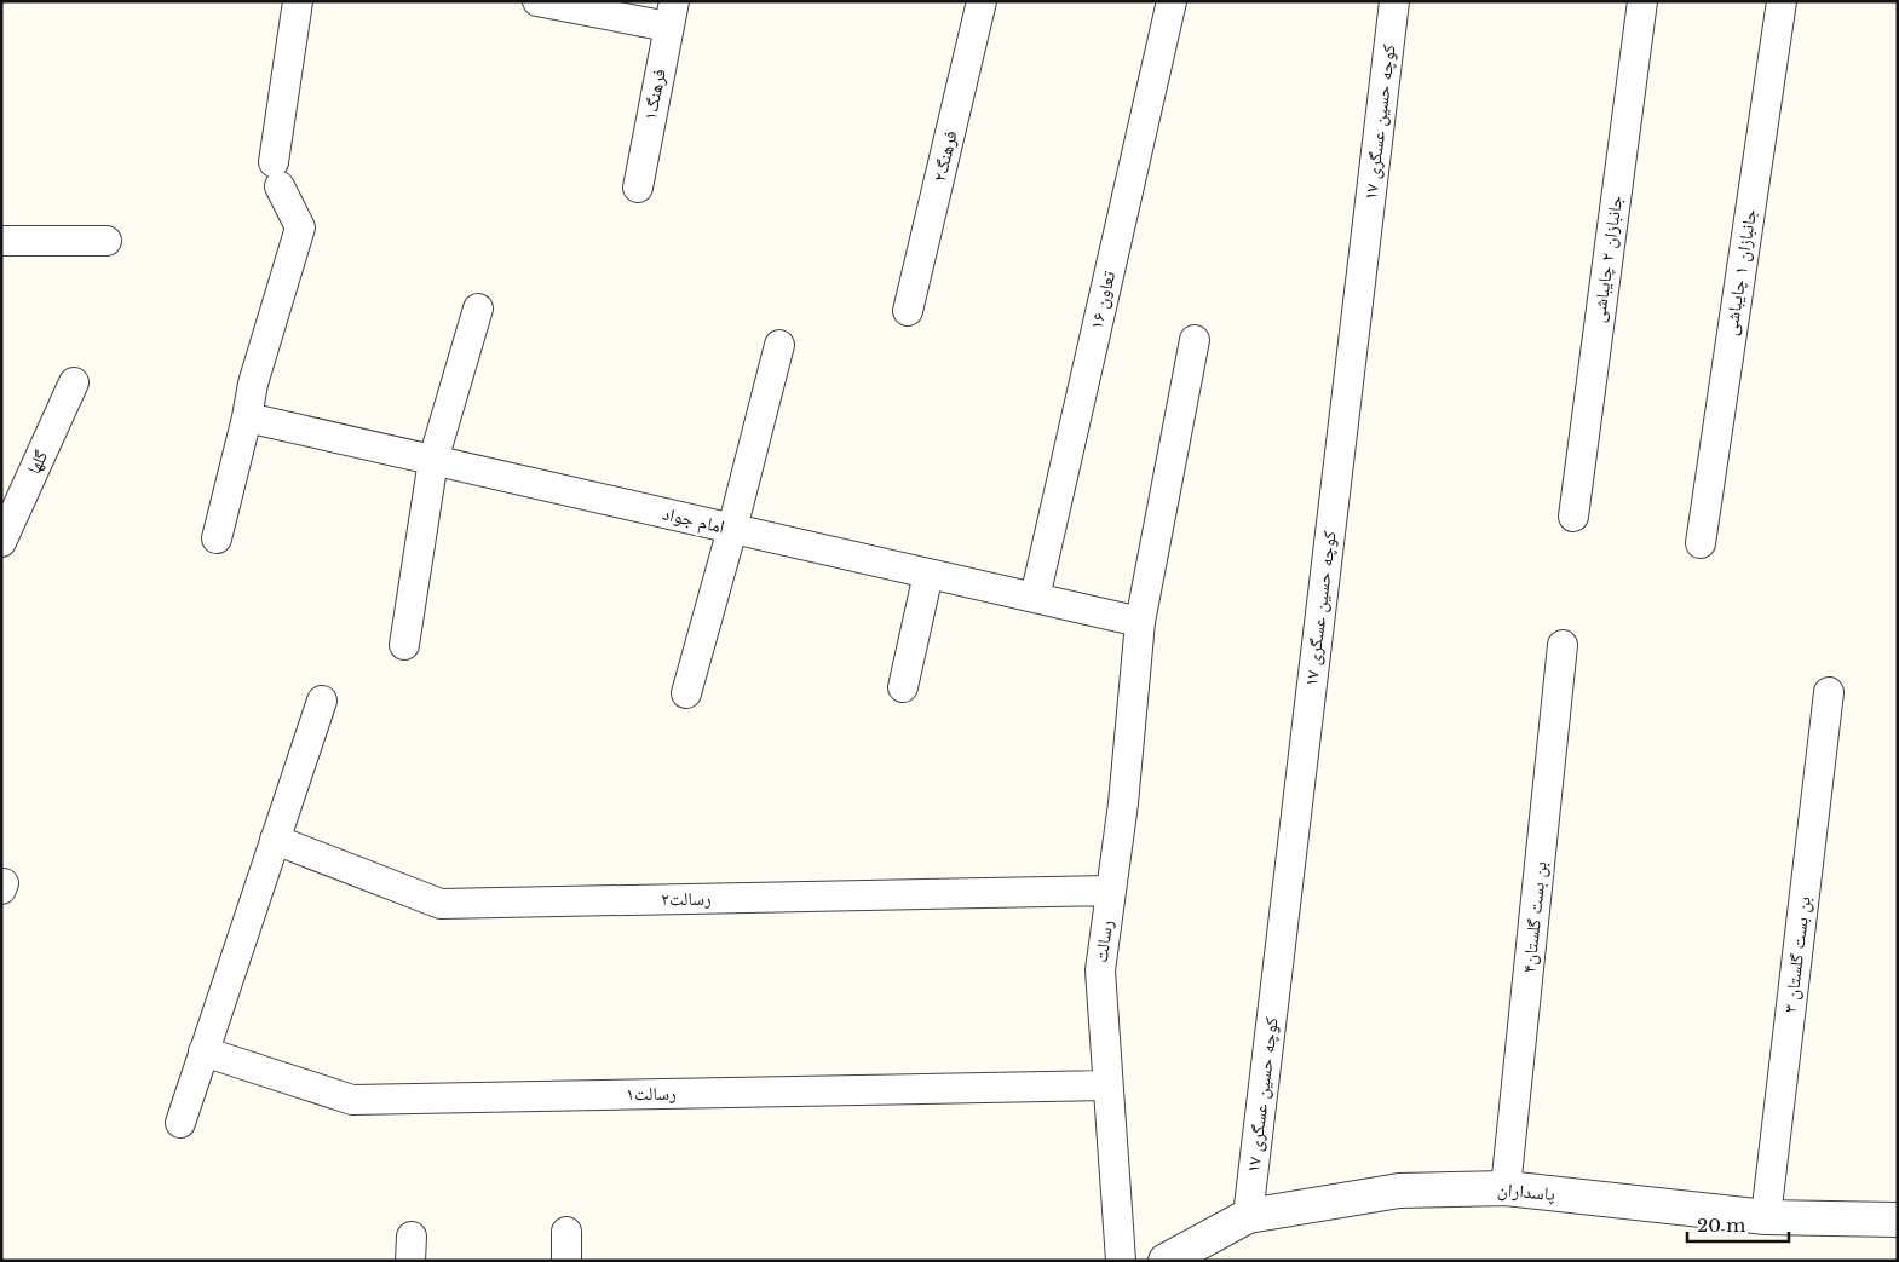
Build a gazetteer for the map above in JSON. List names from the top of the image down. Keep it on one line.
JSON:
{"streets":{"street":["فرهنگ۱","کوچه حسین عسگری ۱۷","فرهنگ۲","جانبازان ۲ چایباشی","جانبازان ۱ چایباشی","تعاون ۱۶","گلها","امام جواد","رسالت۲","بن بست گلستان۴","رسالت","بن بست گلستان ۳","رسالت۱","پاسداران"]},"crossings":[["کوچه حسین عسگری ۱۷","پاسداران"],["تعاون ۱۶","امام جواد"],["امام جواد","رسالت"],["رسالت۲","رسالت"],["بن بست گلستان۴","پاسداران"],["رسالت","رسالت۱"],["بن بست گلستان ۳","پاسداران"]],"scale_bar":"20 m"}
